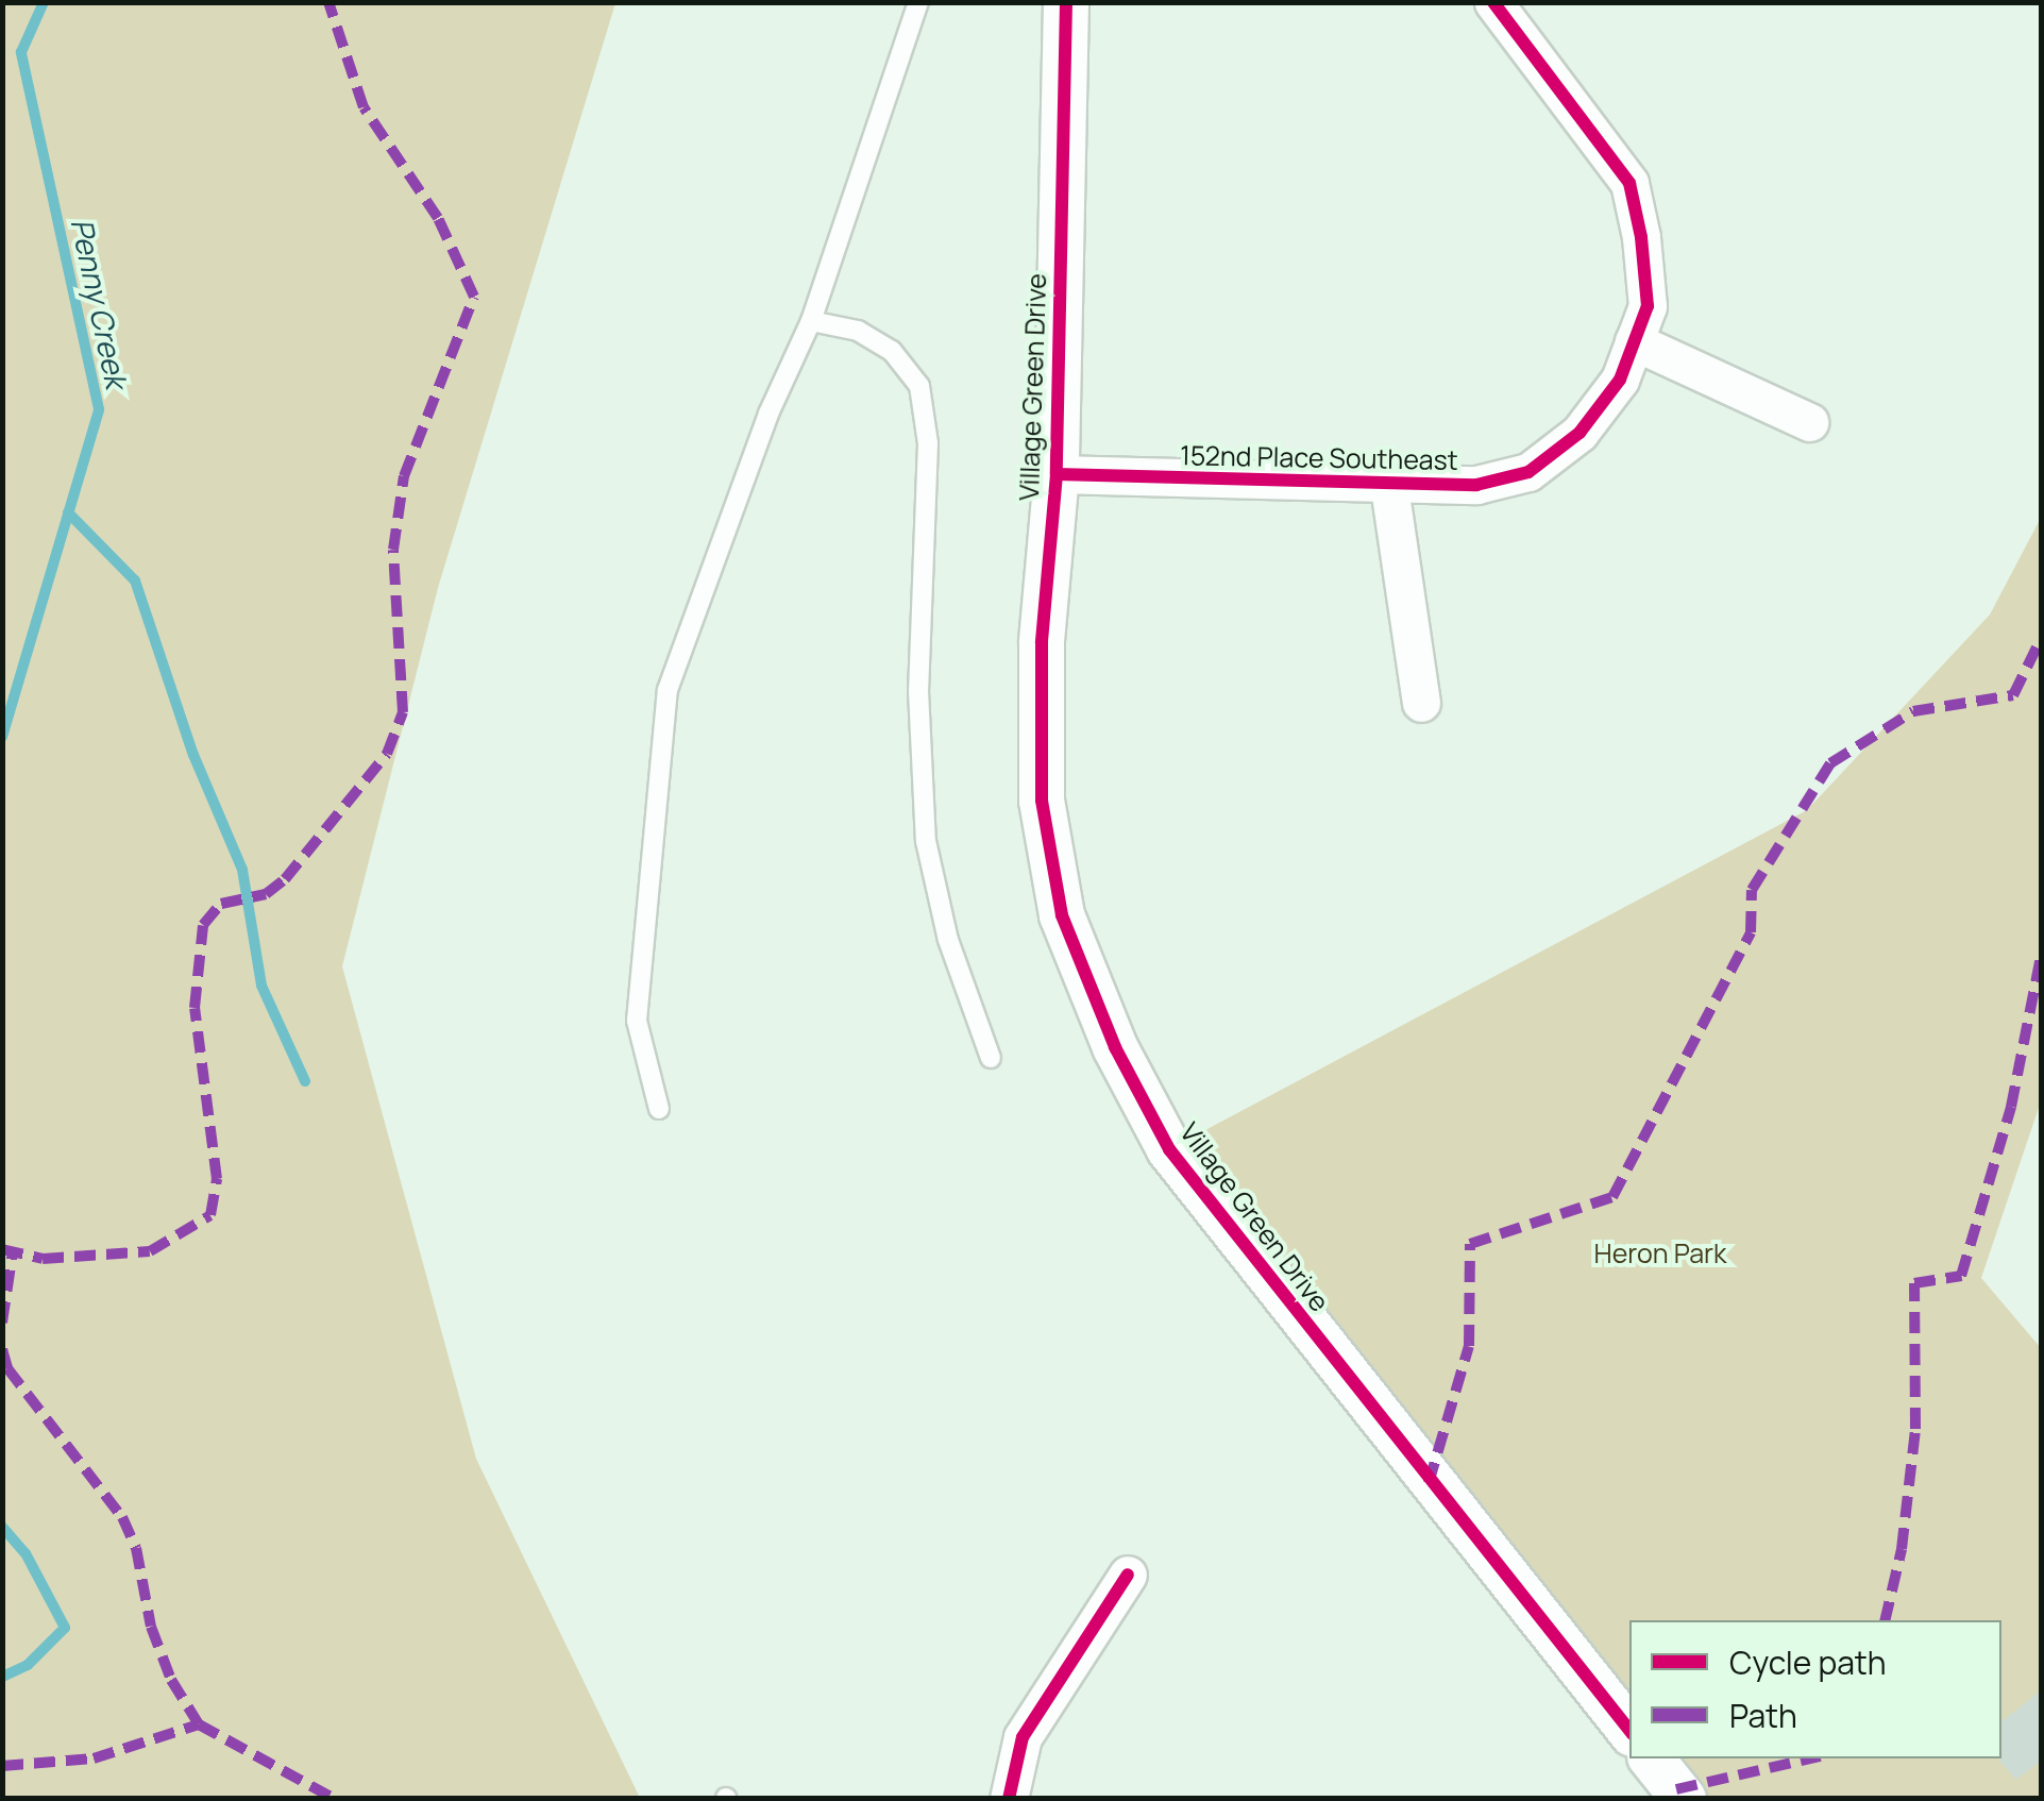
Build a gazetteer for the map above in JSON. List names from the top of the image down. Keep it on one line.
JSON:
{"streets":{"street":["Village Green Drive","152nd Place Southeast"]},"crossings":[["Village Green Drive","152nd Place Southeast"]],"water":["Penny Creek"],"parks":["Heron Park"],"legend":["Cycle path","Path"]}
